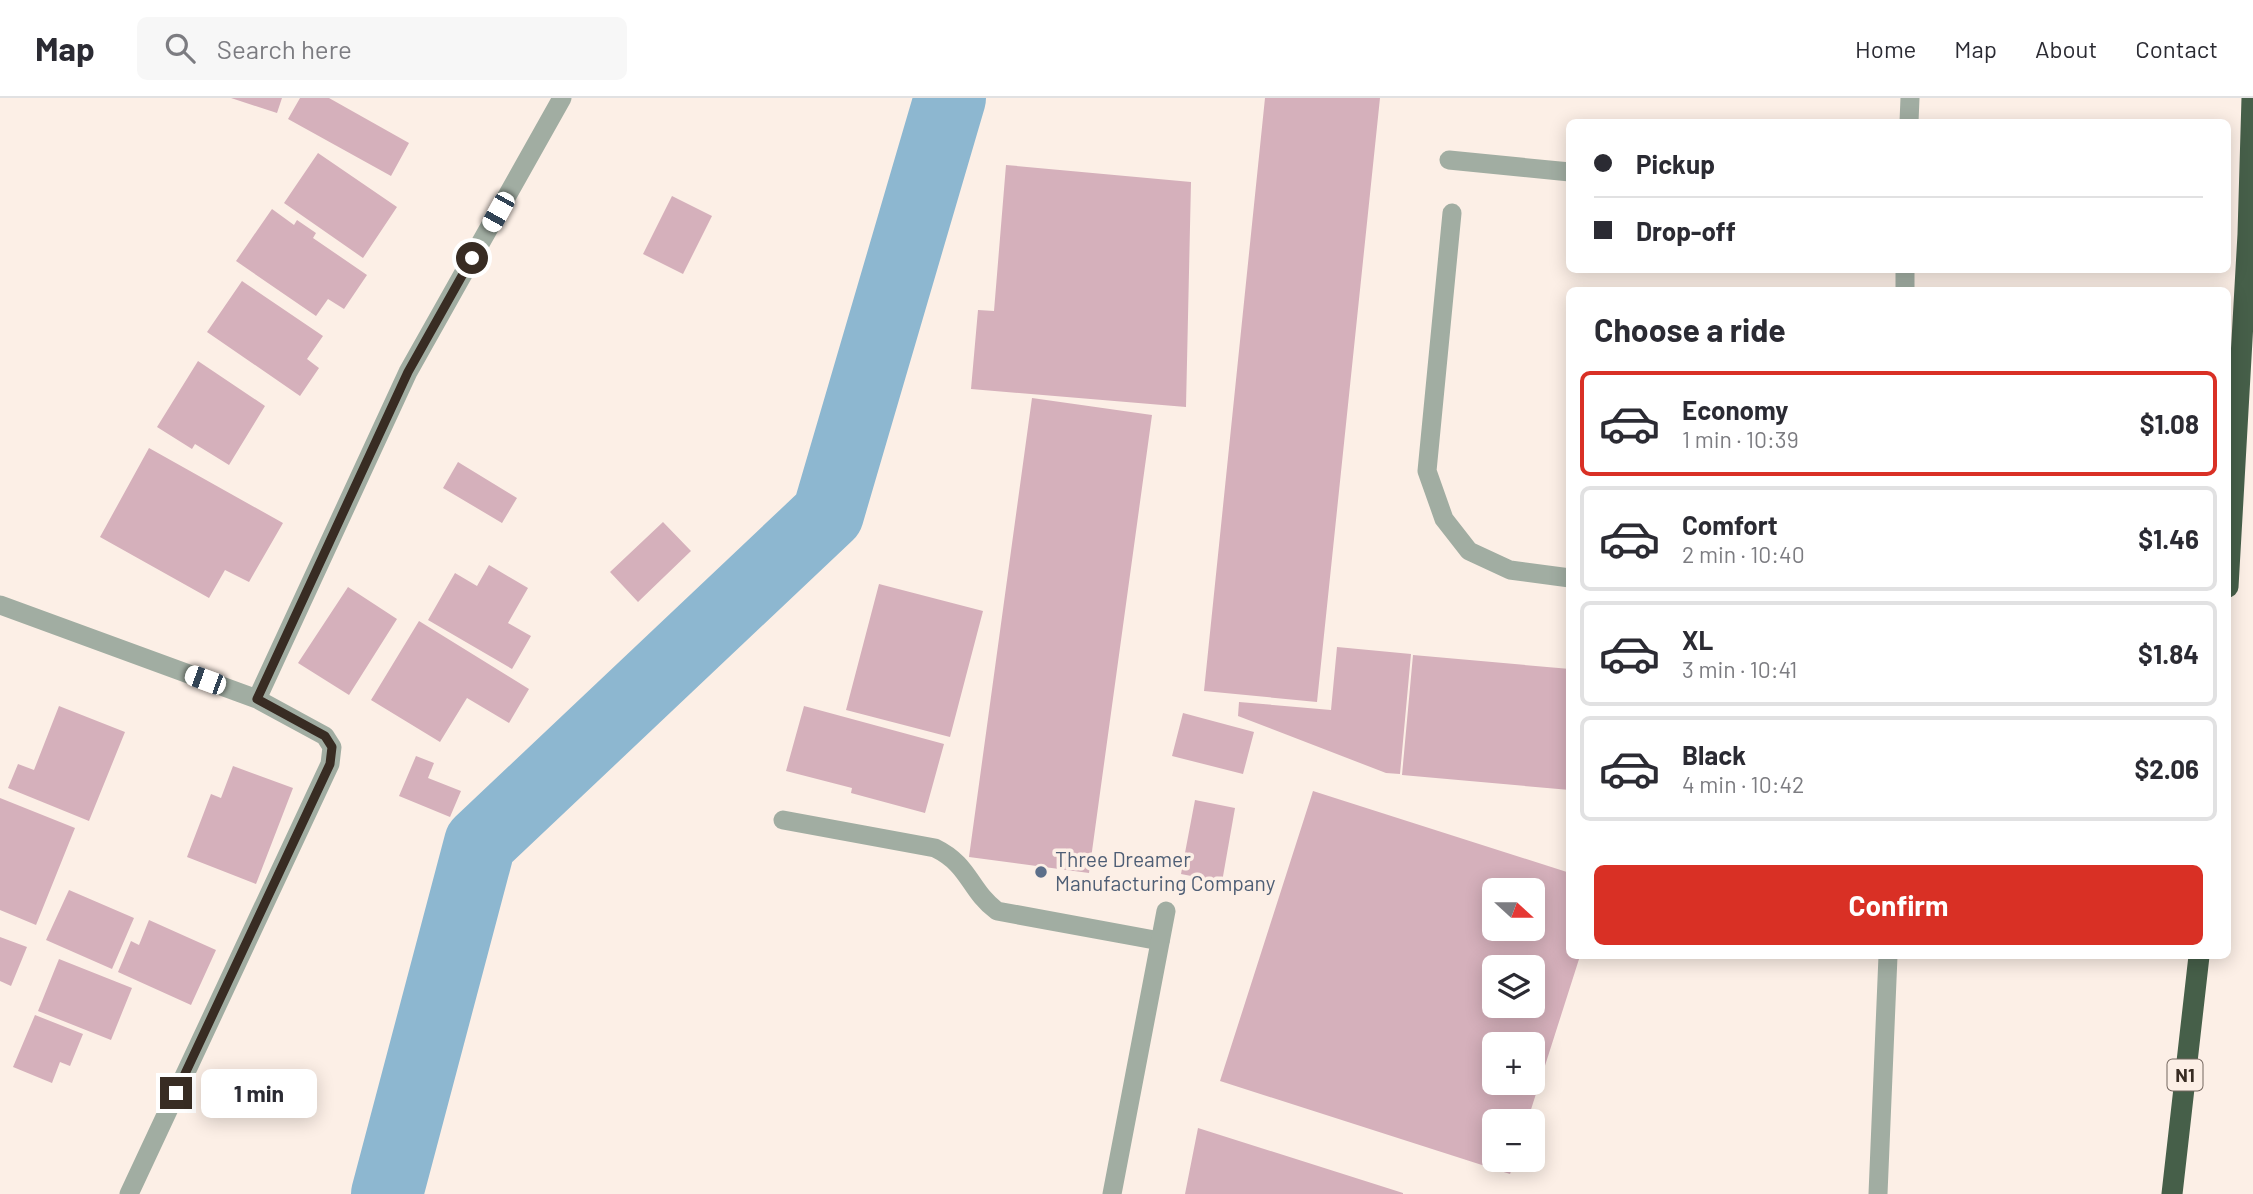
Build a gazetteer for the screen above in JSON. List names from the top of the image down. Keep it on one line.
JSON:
{"streets":{"highway":["N1"]},"places":["Three Dreamer Manufacturing Company"],"north":"right","page":{"header":"Map","search":"Search here","nav":["Home","Map","About","Contact"],"banner":["Pickup","Drop-off"],"heading":"Choose a ride","list":[{"name":"Economy","note":"1 min · 10:39","value":"$1.08"},{"name":"Comfort","note":"2 min · 10:40","value":"$1.46"},{"name":"XL","note":"3 min · 10:41","value":"$1.84"},{"name":"Black","note":"4 min · 10:42","value":"$2.06"}],"buttons":"Confirm","map_buttons":["+","−"],"bubble":"1 min"}}
